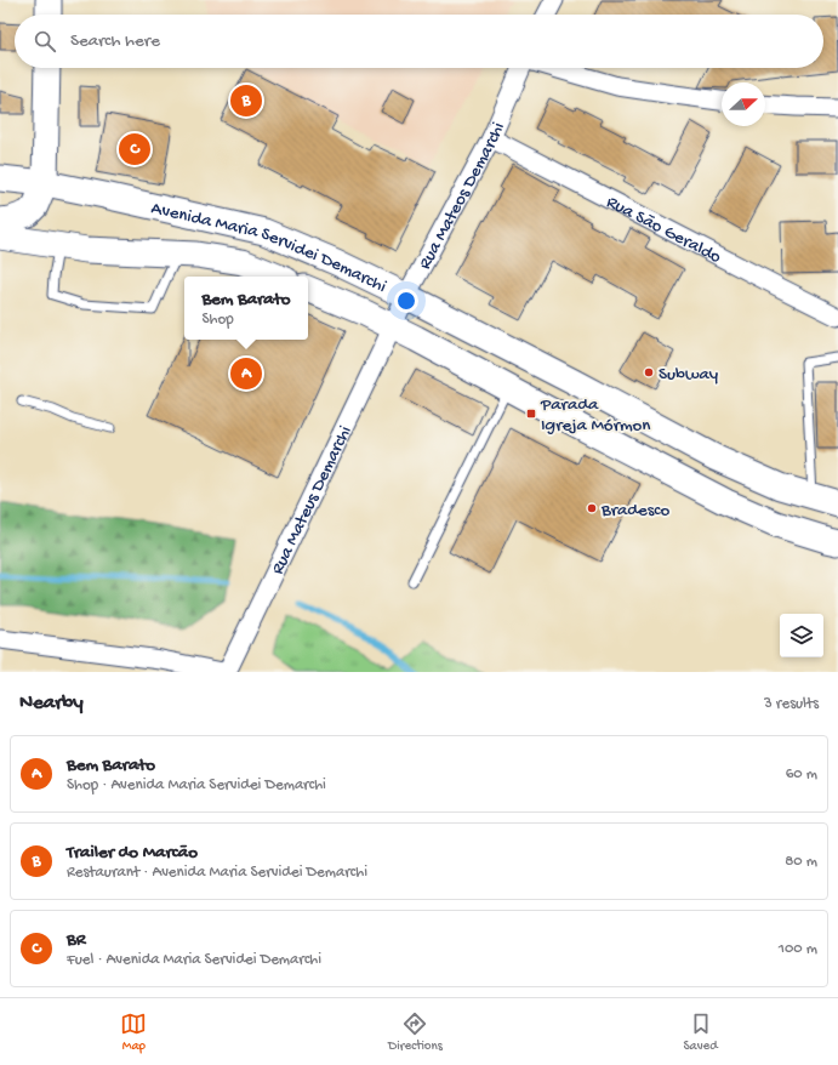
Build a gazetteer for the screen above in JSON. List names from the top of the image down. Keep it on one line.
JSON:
{"streets":{"main road":["Avenida Maria Servidei Demarchi"],"street":["Rua Mateos Demarchi","Rua São Geraldo","Rua Mateus Demarchi"]},"crossings":[["Rua Mateos Demarchi","Rua São Geraldo"],["Rua Mateos Demarchi","Avenida Maria Servidei Demarchi"],["Rua Mateos Demarchi","Rua Mateus Demarchi"],["Avenida Maria Servidei Demarchi","Rua Mateus Demarchi"]],"places":{"other":["Subway","Bradesco"],"transit":["Parada Igreja Mórmon"]},"north":"right","page":{"search":"Search here","pins":["B","C","A"],"popup":["Bem Barato","Shop"],"heading":["Nearby","3 results"],"list":[{"mark":"A","name":"Bem Barato","note":"Shop · Avenida Maria Servidei Demarchi","value":"60 m"},{"mark":"B","name":"Trailer do Marcão","note":"Restaurant · Avenida Maria Servidei Demarchi","value":"80 m"},{"mark":"C","name":"BR","note":"Fuel · Avenida Maria Servidei Demarchi","value":"100 m"}],"nav":["Map","Directions","Saved"]}}
